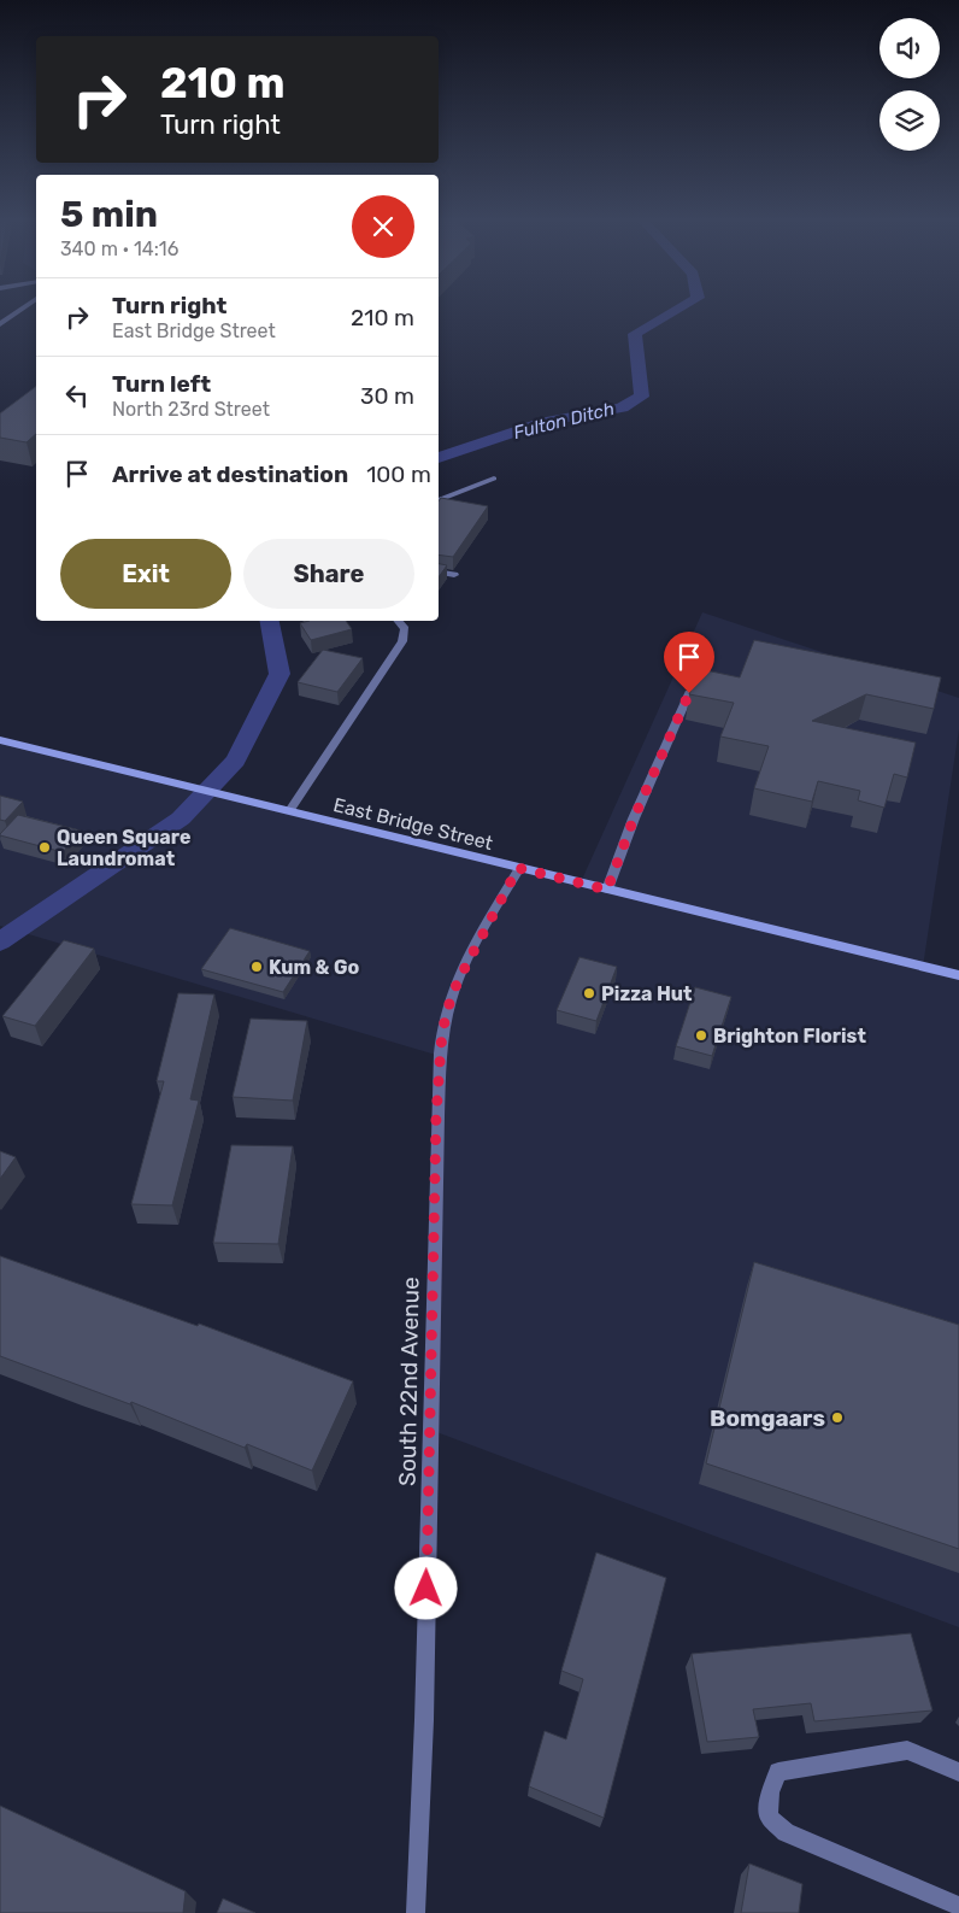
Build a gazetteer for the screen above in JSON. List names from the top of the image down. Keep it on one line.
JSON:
{"streets":{"main road":["East Bridge Street"],"street":["South 22nd Avenue"]},"crossings":[["East Bridge Street","South 22nd Avenue"]],"water":["Fulton Ditch"],"places":["Queen Square Laundromat","Kum & Go","Pizza Hut","Brighton Florist","Bomgaars"],"page":{"turn":["210 m","Turn right"],"heading":["5 min","340 m · 14:16"],"list":[{"name":"Turn right","note":"East Bridge Street","value":"210 m"},{"name":"Turn left","note":"North 23rd Street","value":"30 m"},{"name":"Arrive at destination","value":"100 m"}],"buttons":["Exit","Share"]}}
